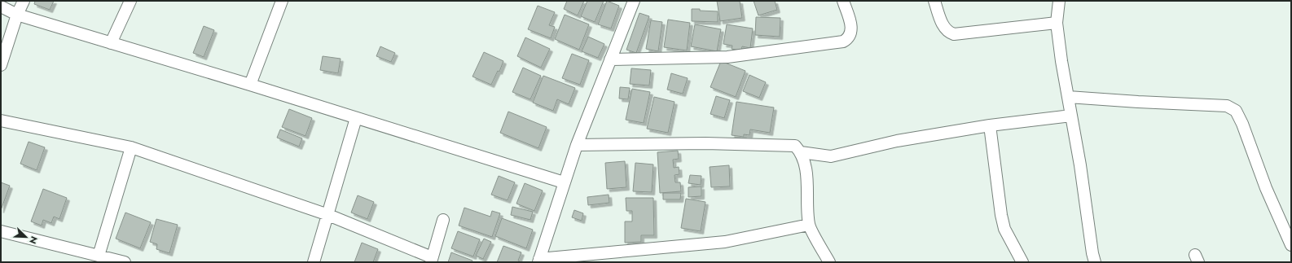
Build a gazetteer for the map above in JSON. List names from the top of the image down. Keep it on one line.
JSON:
{"north":"bottom right"}
